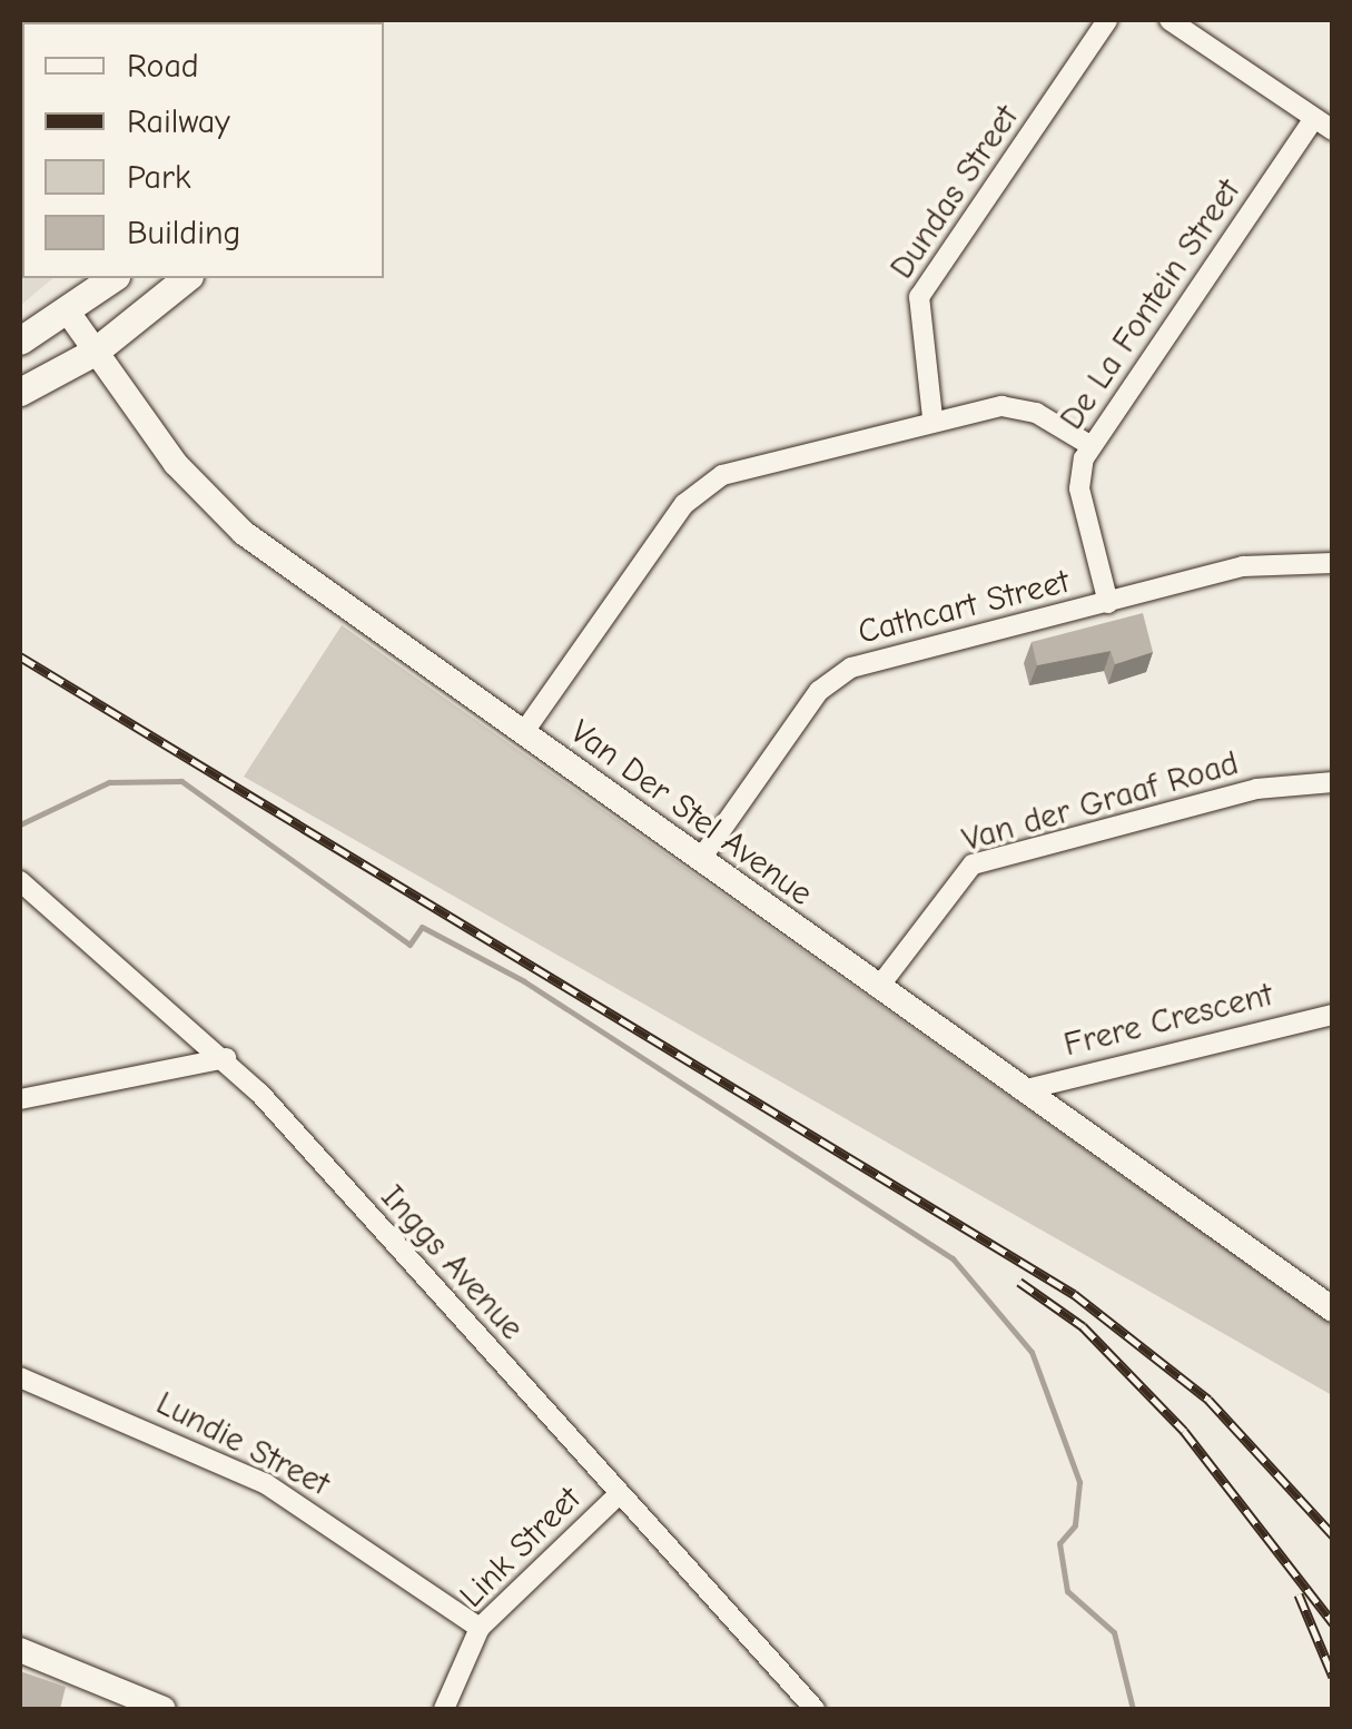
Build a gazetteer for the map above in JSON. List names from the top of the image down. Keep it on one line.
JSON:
{"streets":{"street":["Dundas Street","De La Fontein Street","Cathcart Street","Van der Graaf Road","Van Der Stel Avenue","Frere Crescent","Inggs Avenue","Lundie Street","Link Street"]},"crossings":[["De La Fontein Street","Cathcart Street"],["Cathcart Street","Van Der Stel Avenue"],["Van der Graaf Road","Van Der Stel Avenue"],["Van Der Stel Avenue","Frere Crescent"],["Inggs Avenue","Link Street"],["Lundie Street","Link Street"]],"legend":["Road","Railway","Park","Building"]}
